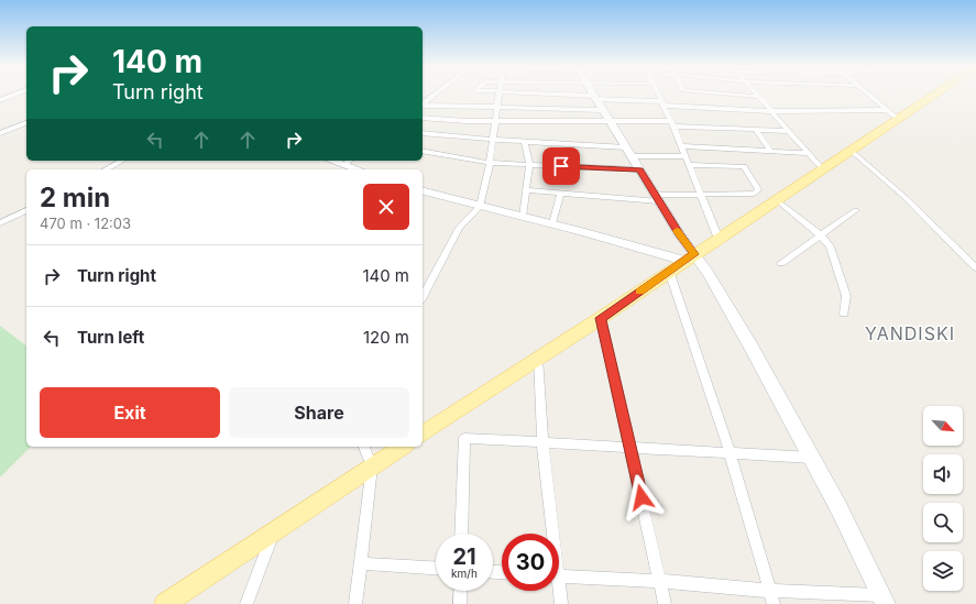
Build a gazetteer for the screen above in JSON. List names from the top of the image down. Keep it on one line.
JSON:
{"districts":["YANDISKI"],"north":"bottom right","page":{"turn":["140 m","Turn right"],"heading":["2 min","470 m · 12:03"],"list":[{"name":"Turn right","value":"140 m"},{"name":"Turn left","value":"120 m"}],"buttons":["Exit","Share"],"speed":"21 km/h","limit":"30"}}
